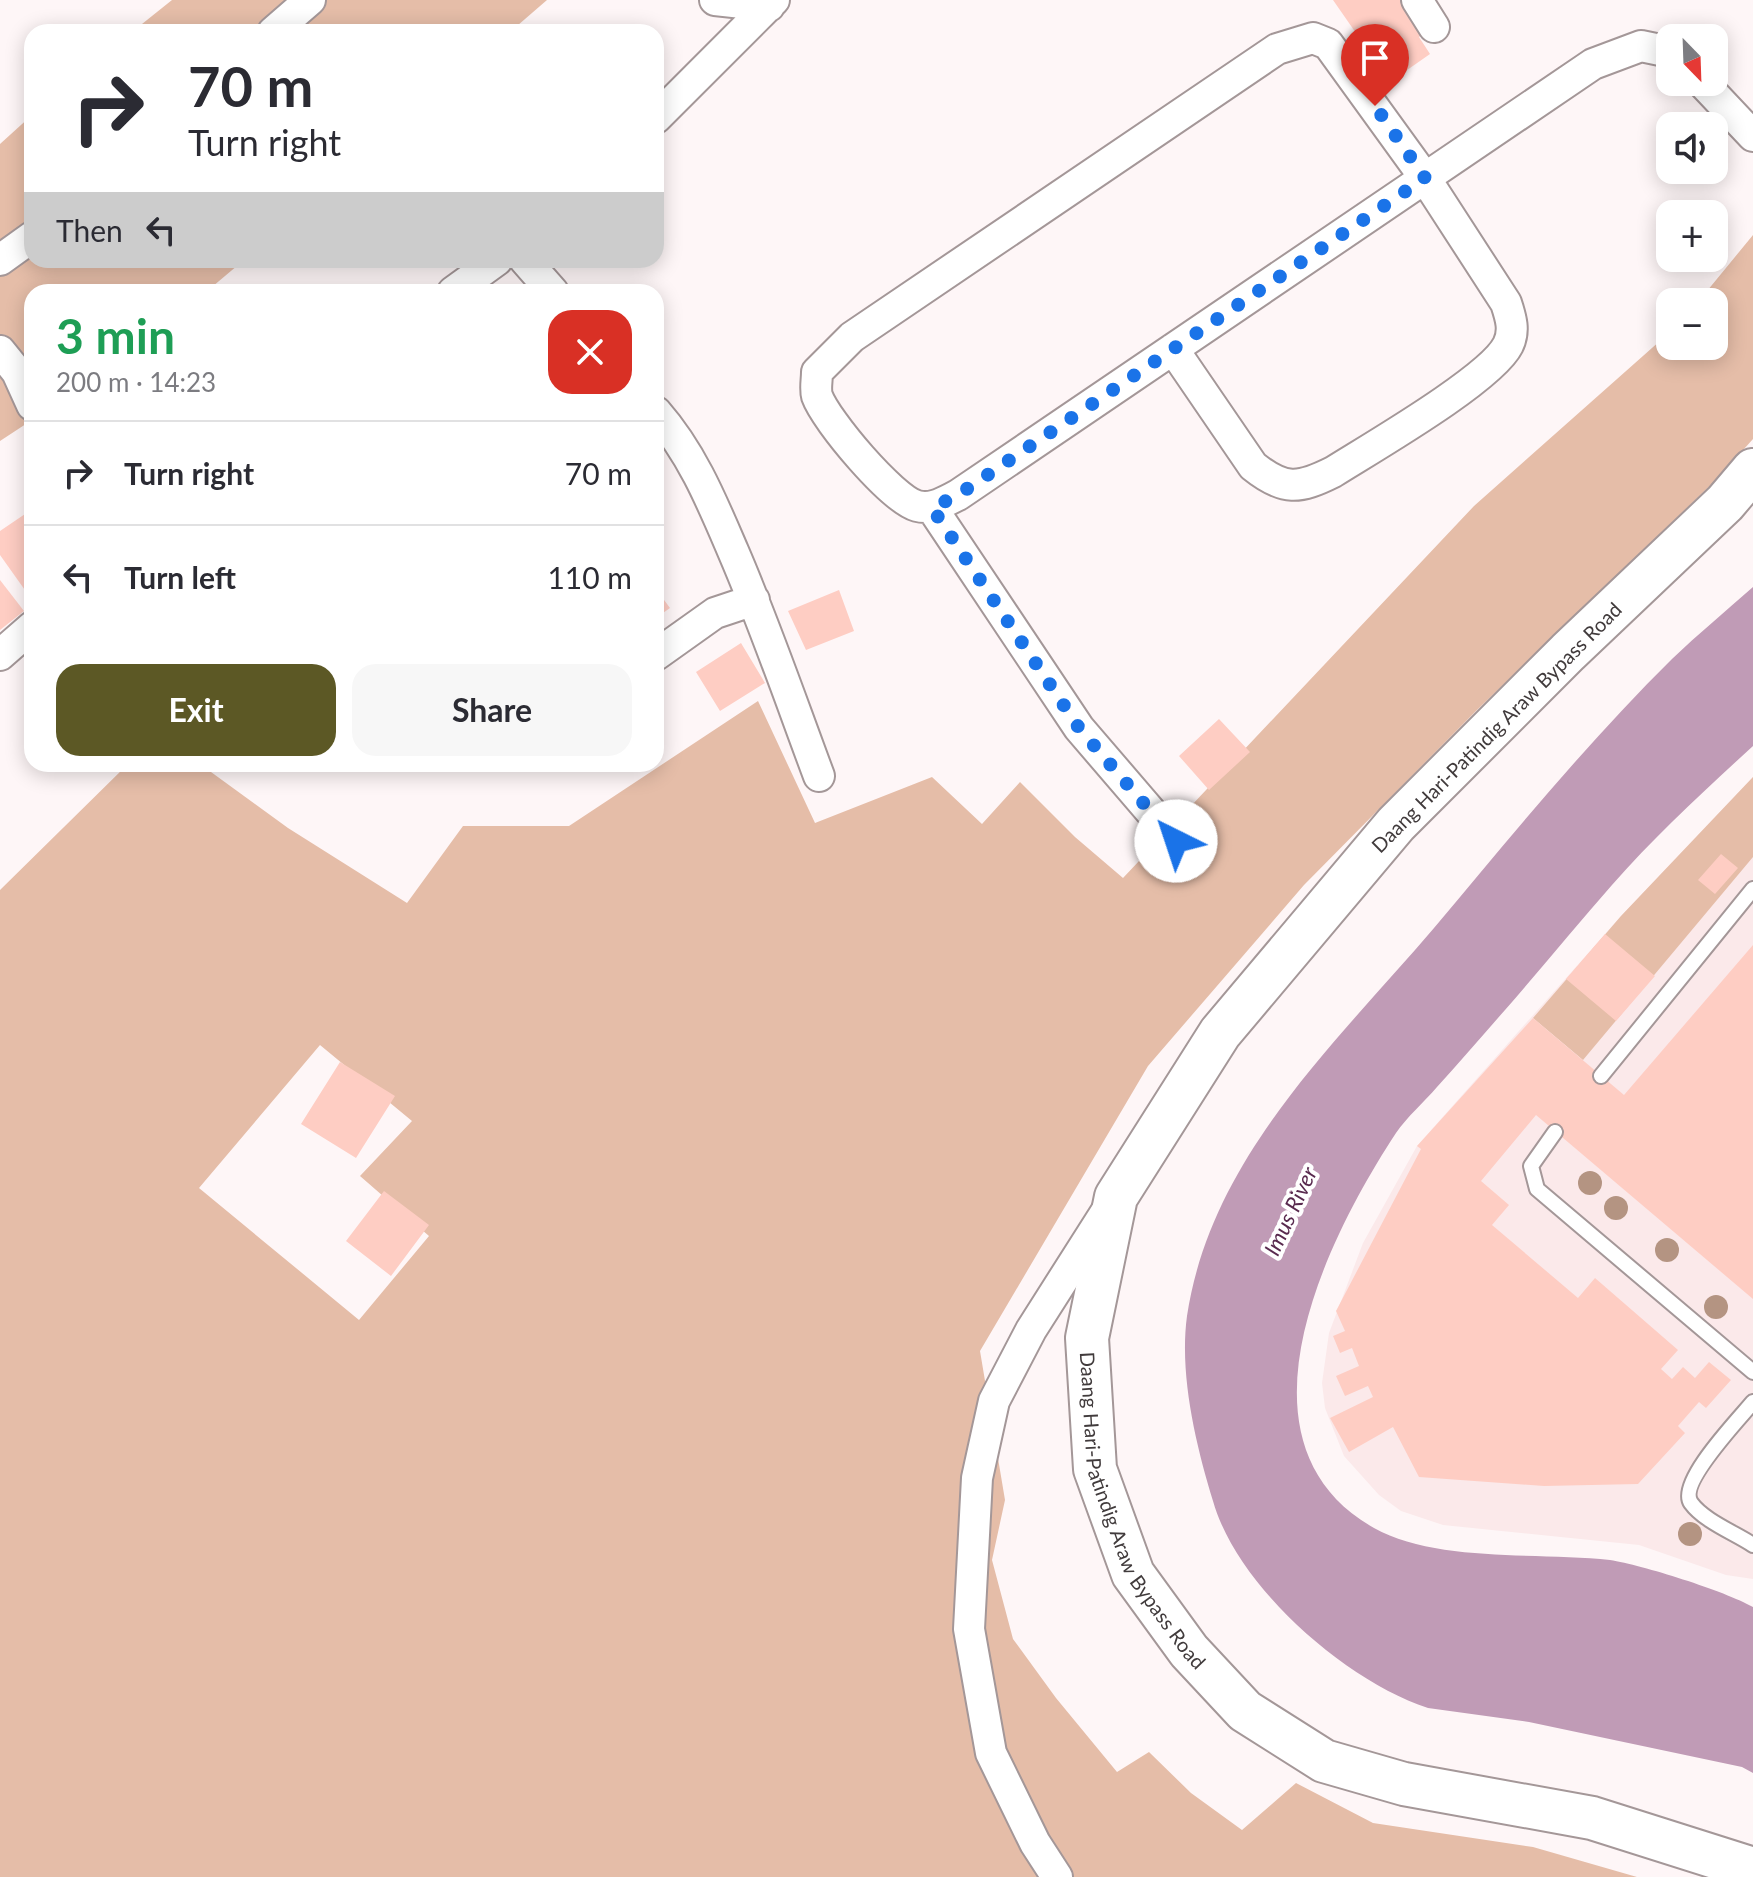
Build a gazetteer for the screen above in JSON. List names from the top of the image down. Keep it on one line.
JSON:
{"streets":{"main road":["Daang Hari-Patindig Araw Bypass Road"]},"water":["Imus River"],"north":"bottom right","page":{"map_buttons":["+","−"],"turn":["70 m","Turn right"],"then":"Then","heading":["3 min","200 m · 14:23"],"list":[{"name":"Turn right","value":"70 m"},{"name":"Turn left","value":"110 m"}],"buttons":["Exit","Share"]}}
